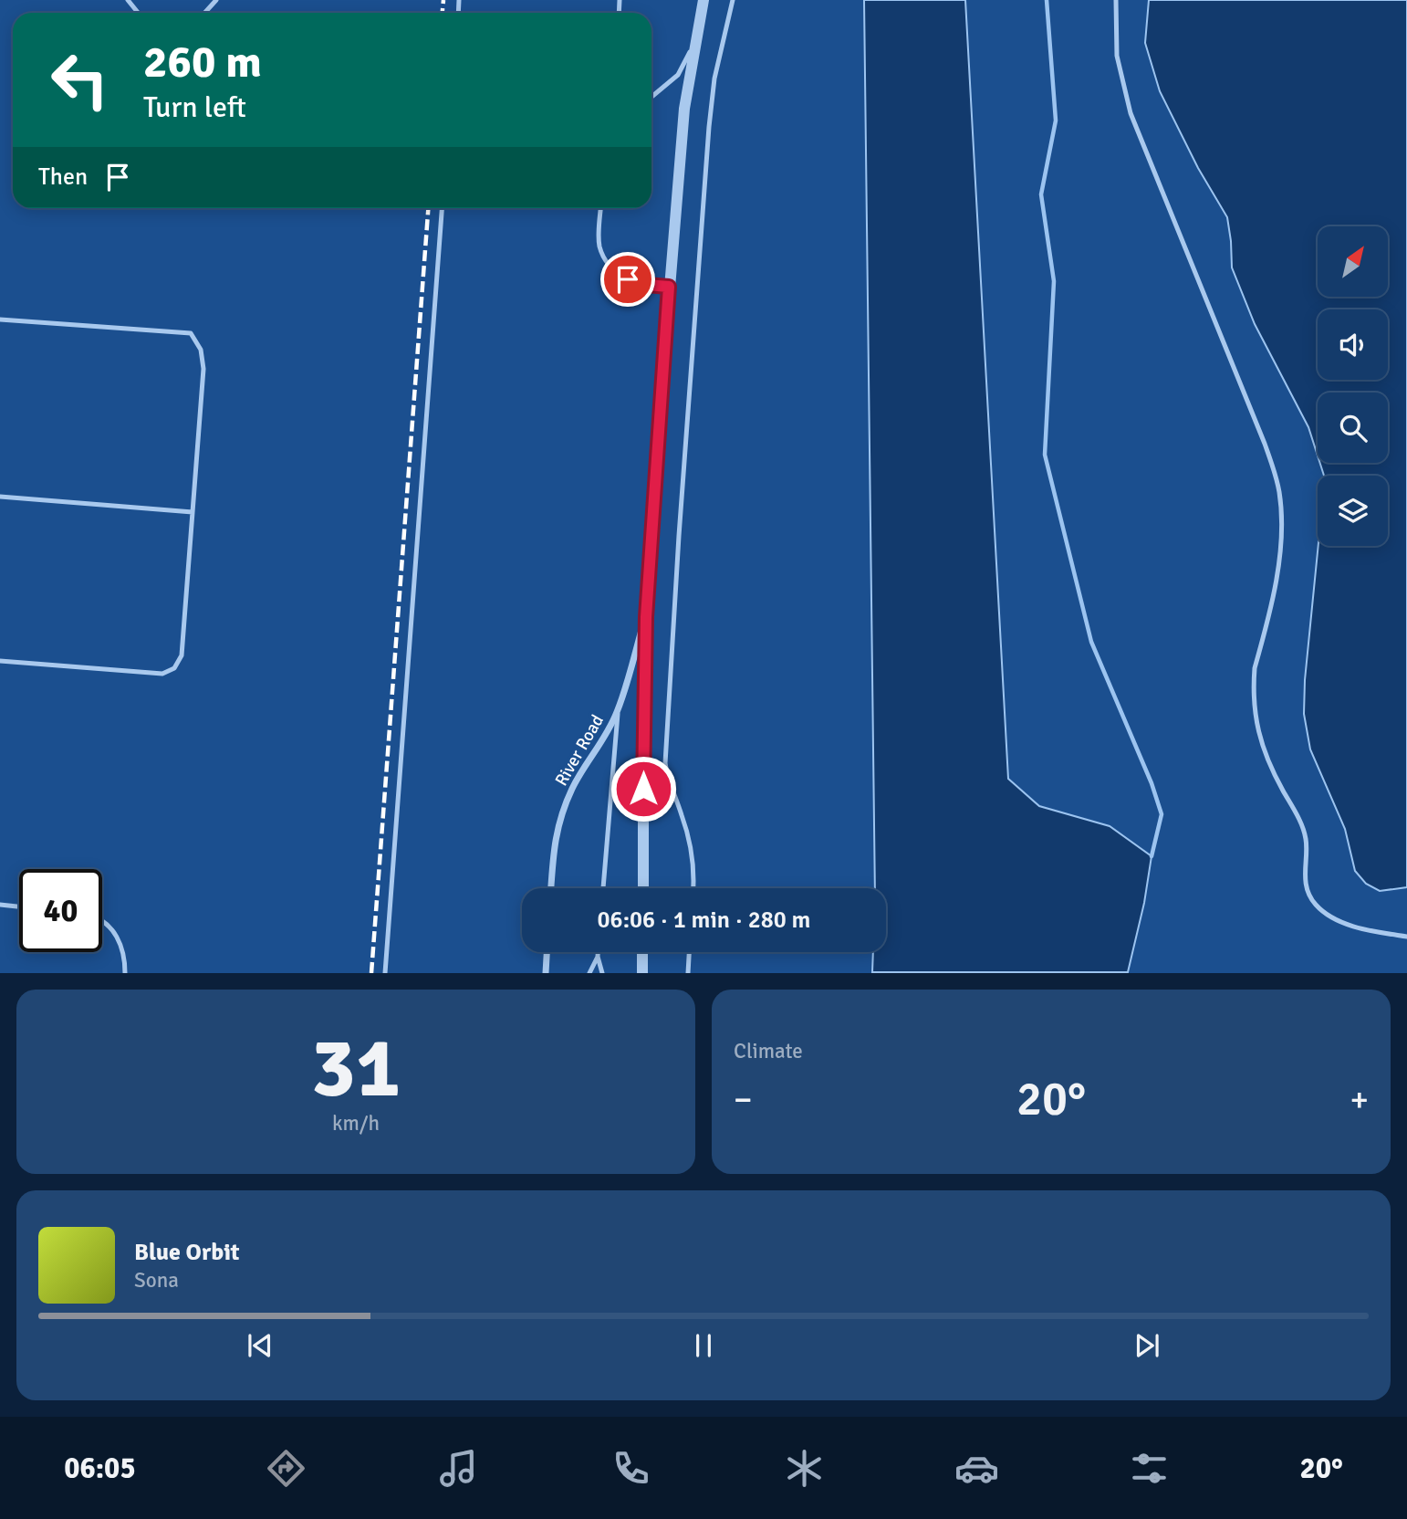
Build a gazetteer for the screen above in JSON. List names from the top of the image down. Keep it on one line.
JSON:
{"streets":{"street":["River Road"]},"north":"top right","page":{"turn":["260 m","Turn left"],"then":"Then","limit":"40","trip":"06:06 · 1 min · 280 m","tile":[["31","km/h"],"Climate"],"heat":["−","20°","+"],"song":["Blue Orbit","Sona"],"tabs":["06:05","20°"]}}
